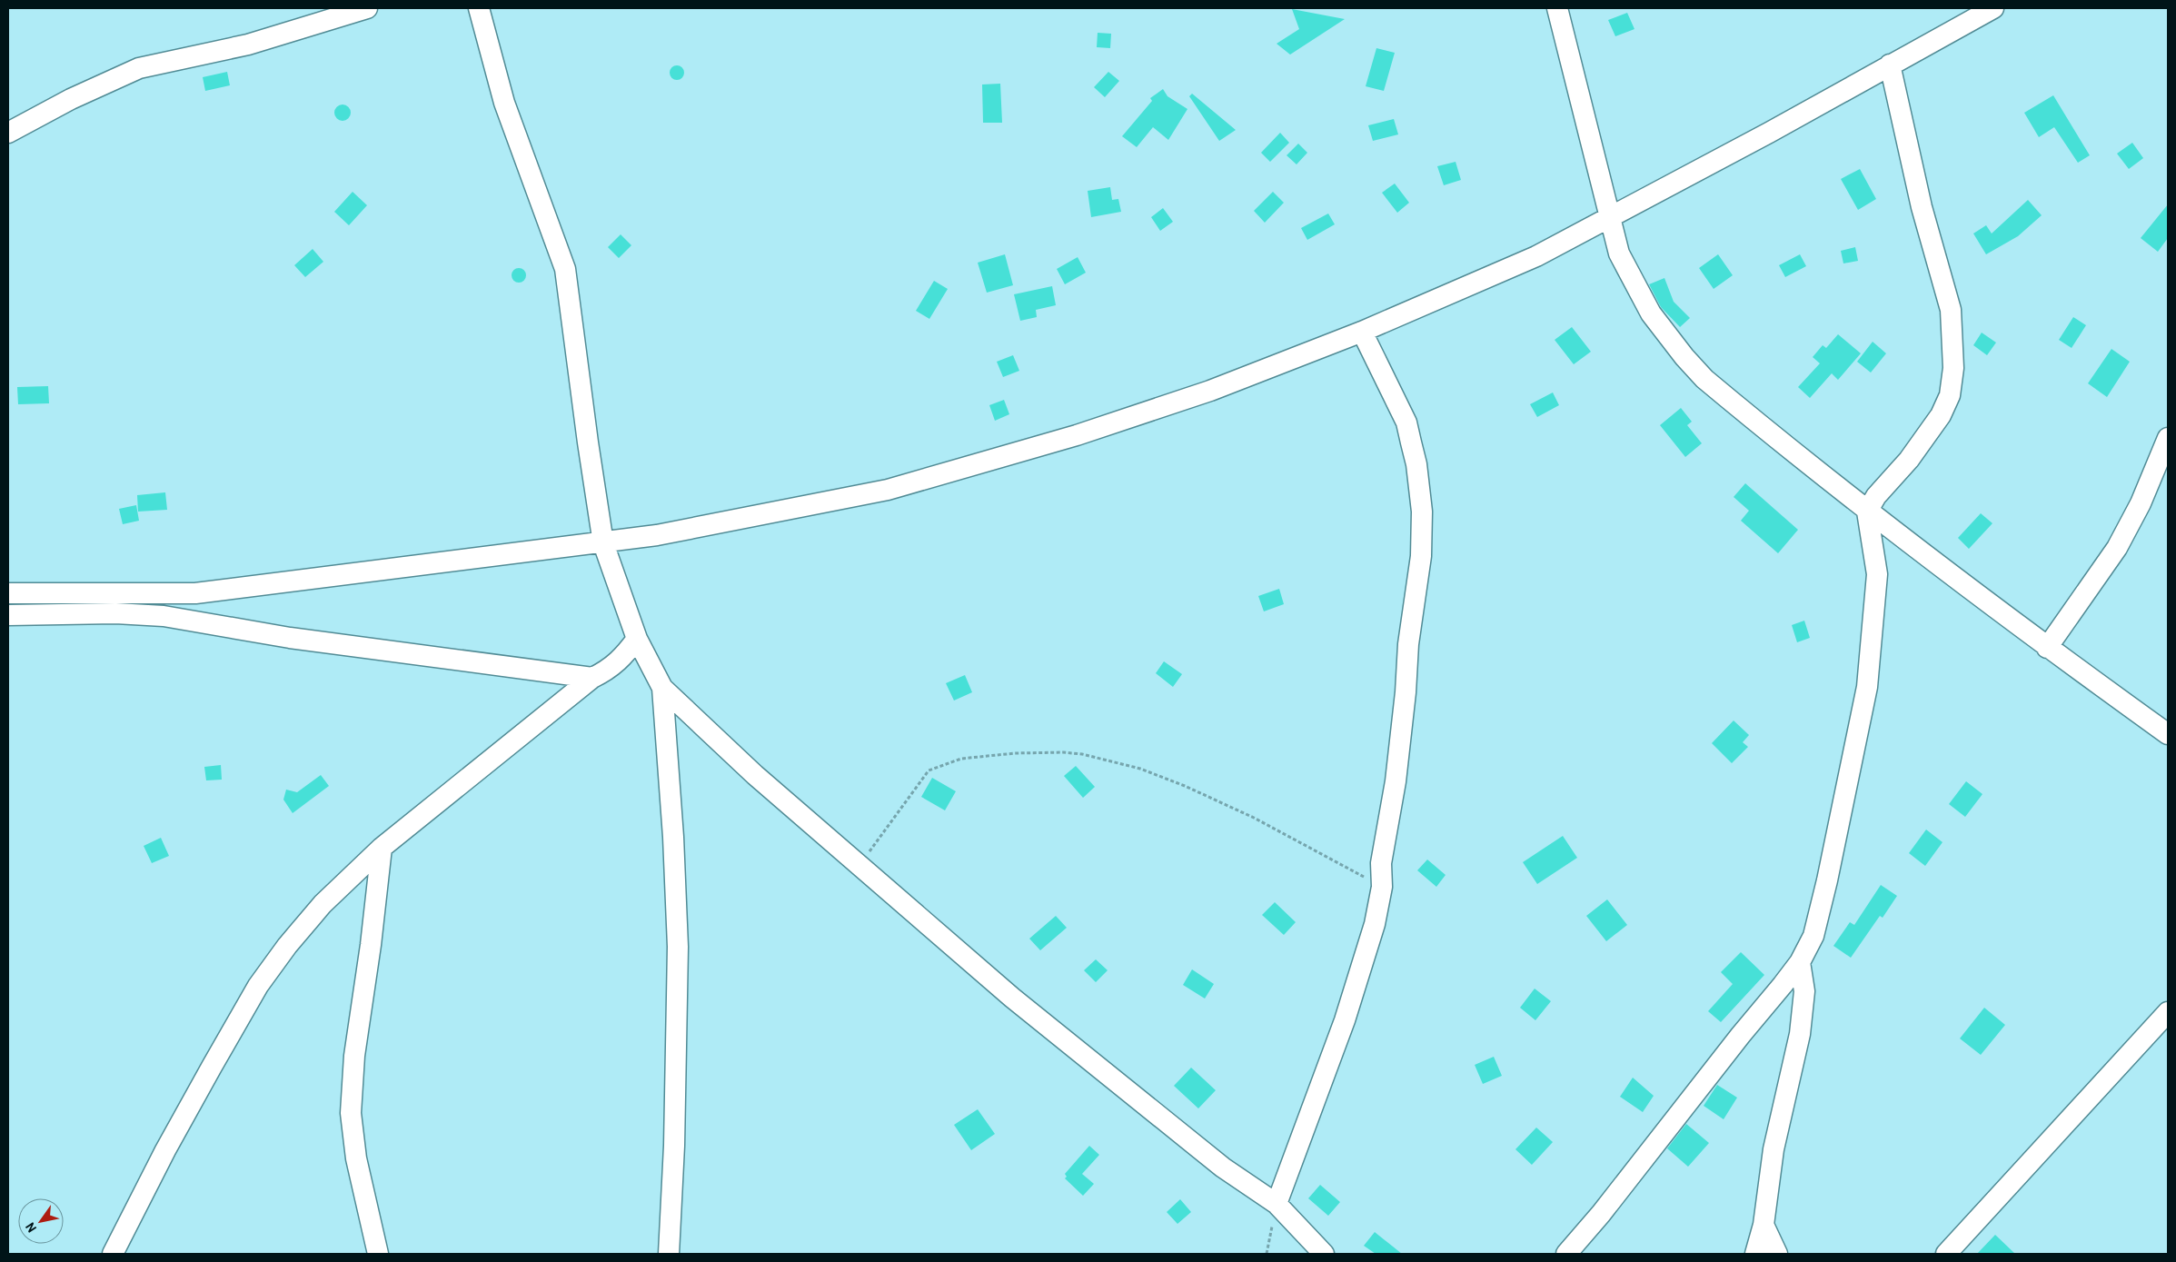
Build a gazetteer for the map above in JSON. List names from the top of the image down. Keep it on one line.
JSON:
{"north":"bottom left"}
